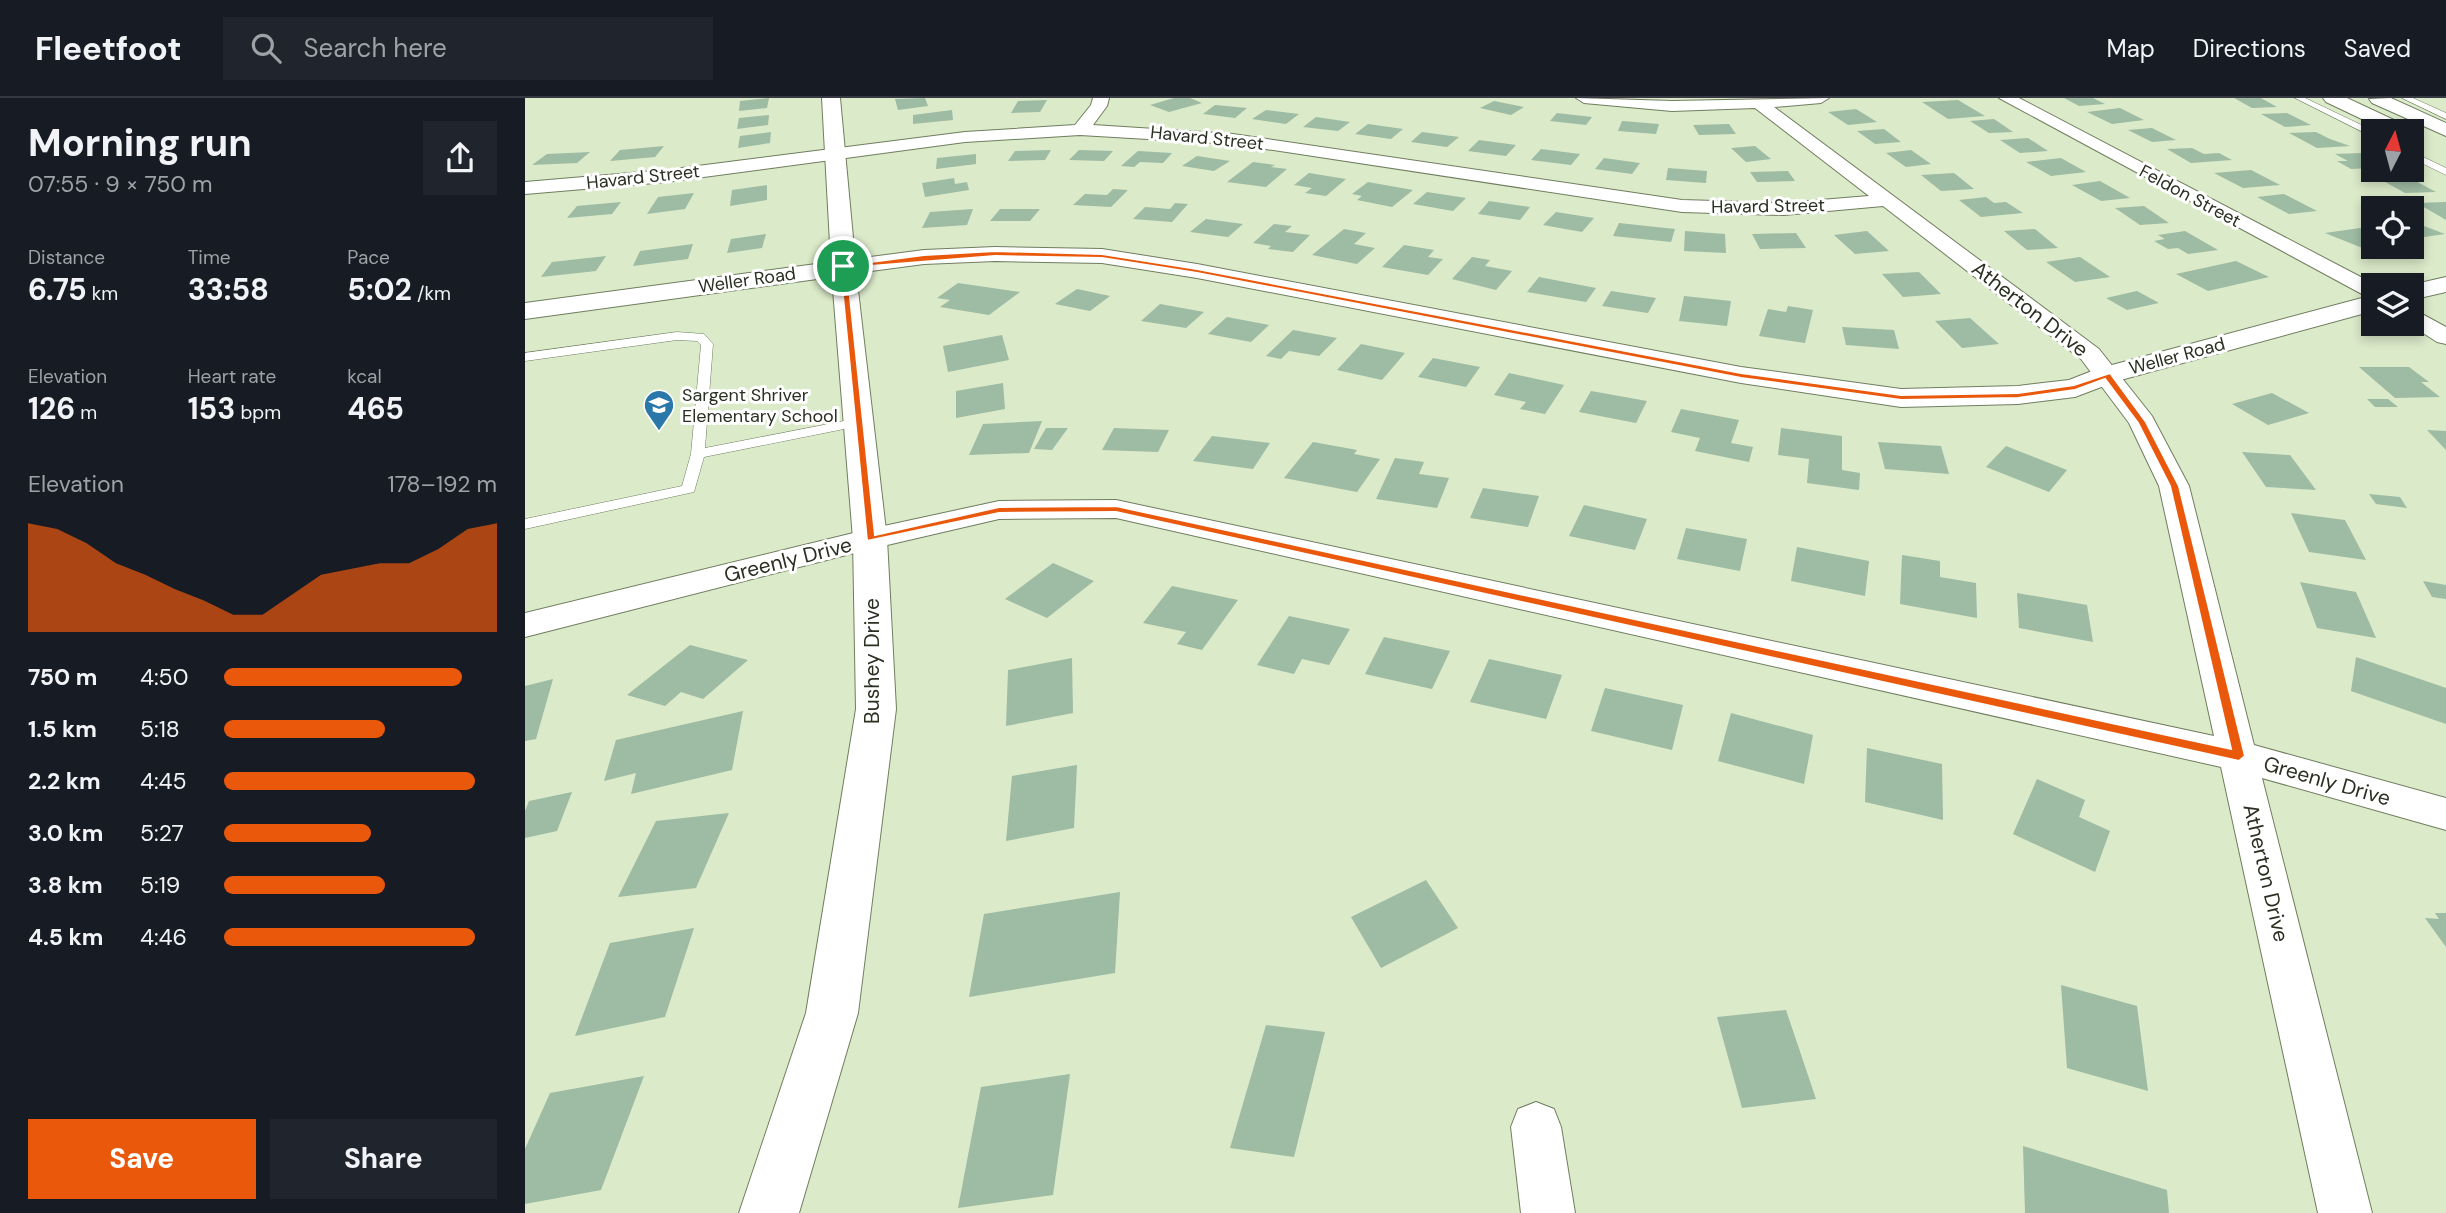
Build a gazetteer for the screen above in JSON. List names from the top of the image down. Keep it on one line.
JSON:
{"streets":{"street":["Havard Street","Feldon Street","Weller Road","Atherton Drive","Greenly Drive","Bushey Drive"]},"crossings":[["Havard Street","Atherton Drive"],["Havard Street","Bushey Drive"],["Weller Road","Atherton Drive"],["Weller Road","Bushey Drive"],["Atherton Drive","Greenly Drive"],["Greenly Drive","Bushey Drive"]],"places":{"school or university":["Sargent Shriver Elementary School"]},"north":"top","page":{"header":"Fleetfoot","search":"Search here","nav":["Map","Directions","Saved"],"heading":["Morning run","07:55 · 9 × 750 m"],"stats":[["Distance","6.75 km"],["Time","33:58"],["Pace","5:02 /km"],["Elevation","126 m"],["Heart rate","153 bpm"],["kcal","465"]],"chart":["Elevation","178–192 m"],"list":[{"name":"750 m","note":"4:50"},{"name":"1.5 km","note":"5:18"},{"name":"2.2 km","note":"4:45"},{"name":"3.0 km","note":"5:27"},{"name":"3.8 km","note":"5:19"},{"name":"4.5 km","note":"4:46"}],"buttons":["Save","Share"]}}
